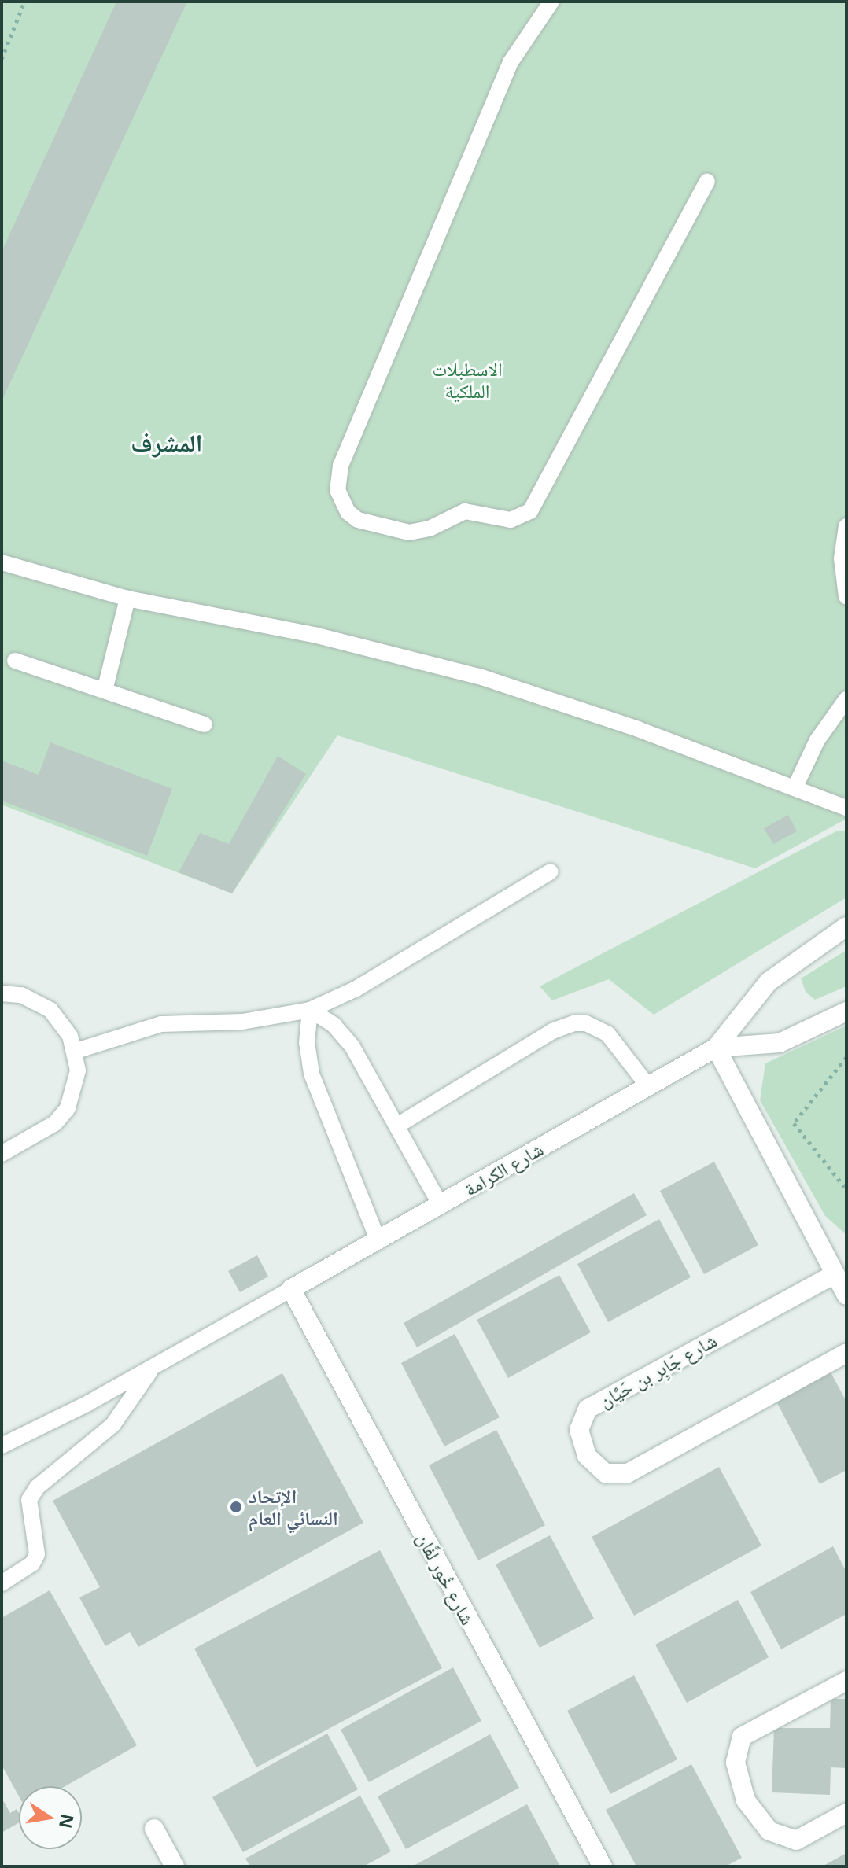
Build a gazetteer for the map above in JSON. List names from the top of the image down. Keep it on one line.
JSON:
{"streets":{"street":["شارع الكرامة","شارع جَابِر بن حَيَّان","شارع خُور لفَّان"]},"crossings":[["شارع الكرامة","شارع خُور لفَّان"]],"districts":["المشرف"],"parks":["الاسطبلات الملكية"],"places":["الإتحاد النسائي العام"],"north":"right"}
